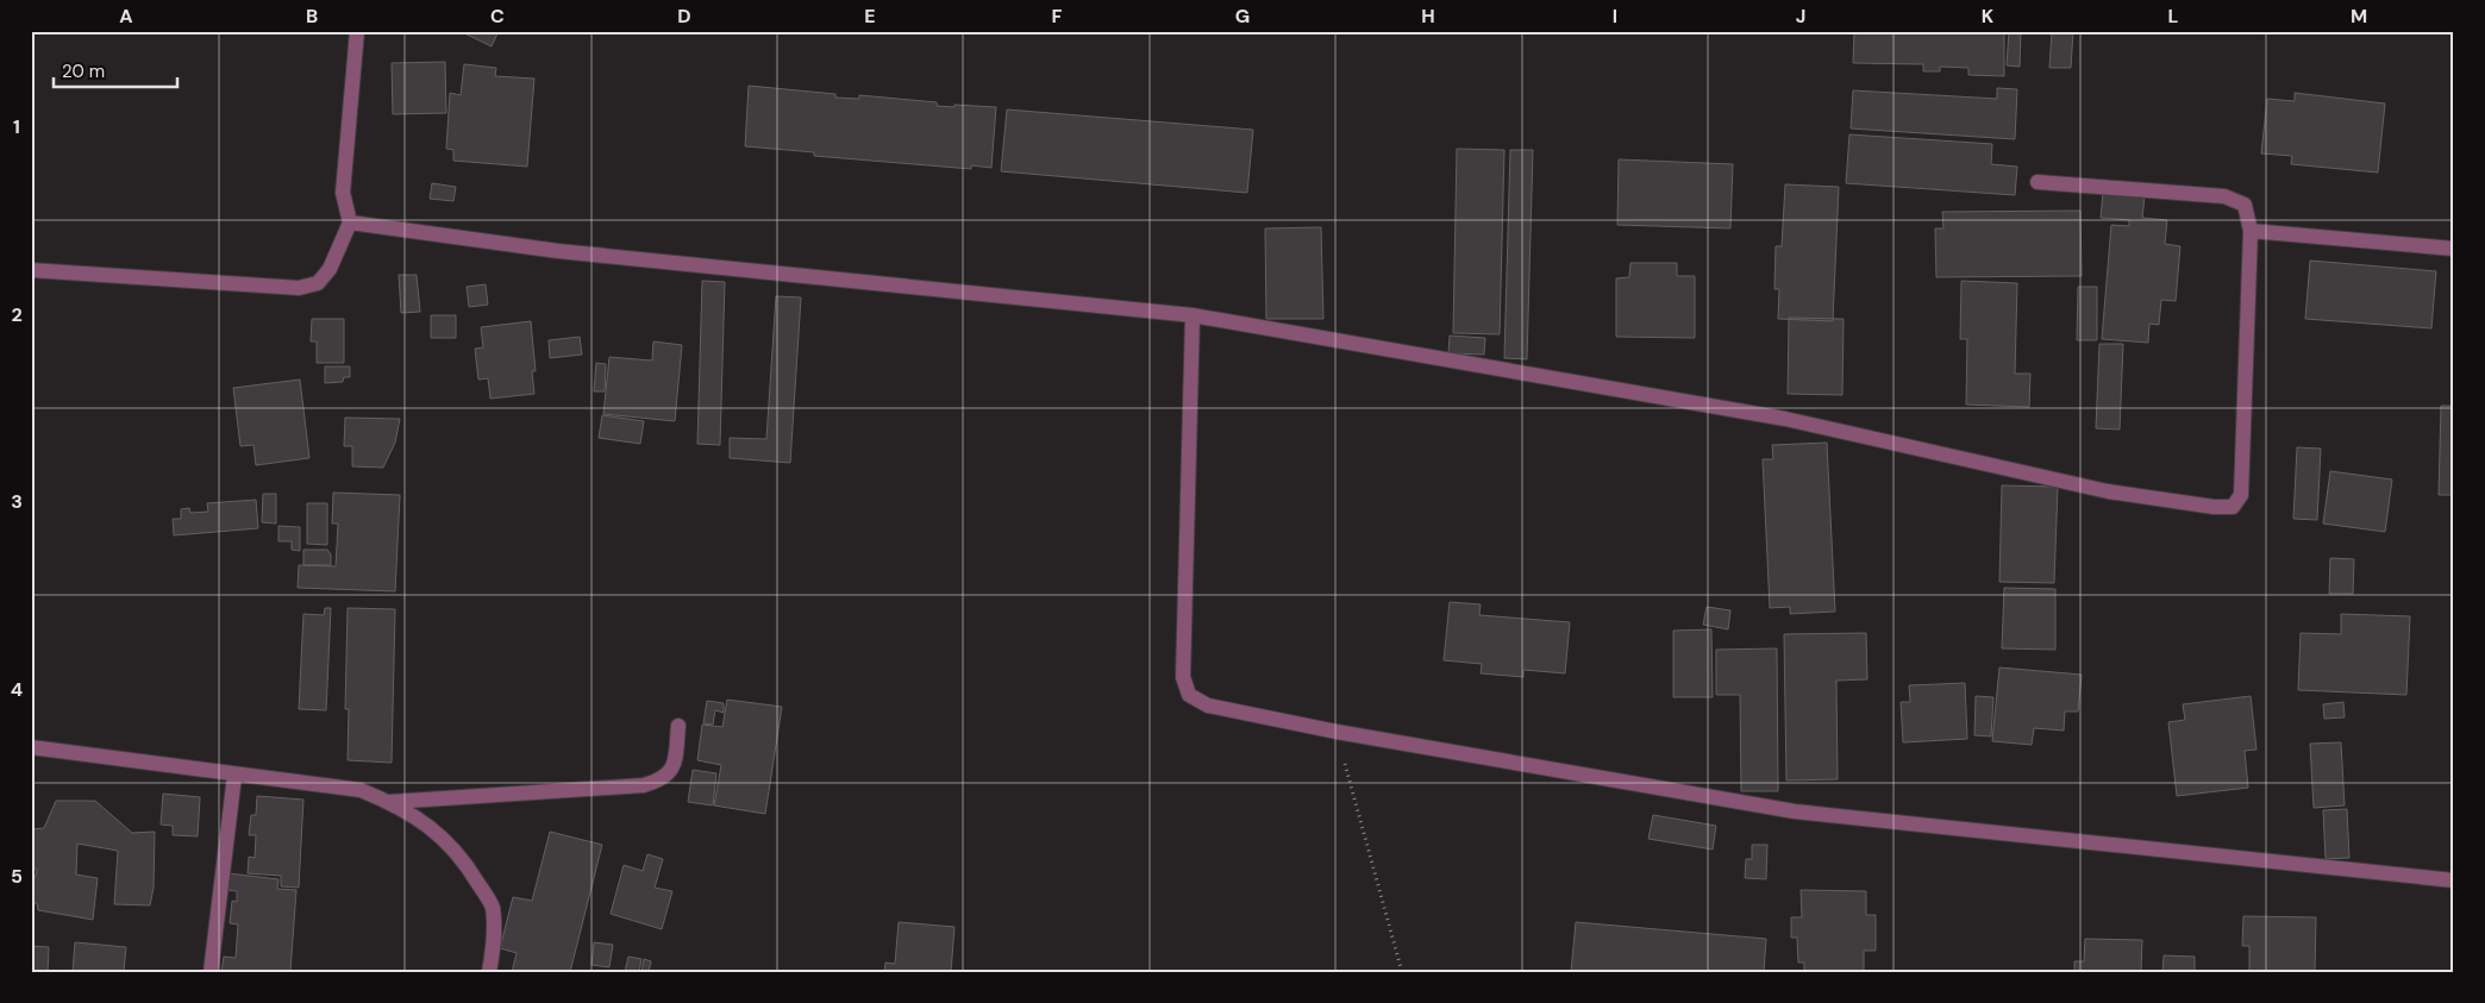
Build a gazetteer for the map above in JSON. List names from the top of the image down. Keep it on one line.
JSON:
{"scale_bar":"20 m","grid":{"columns":["A","B","C","D","E","F","G","H","I","J","K","L","M"],"rows":["1","2","3","4","5"]}}
